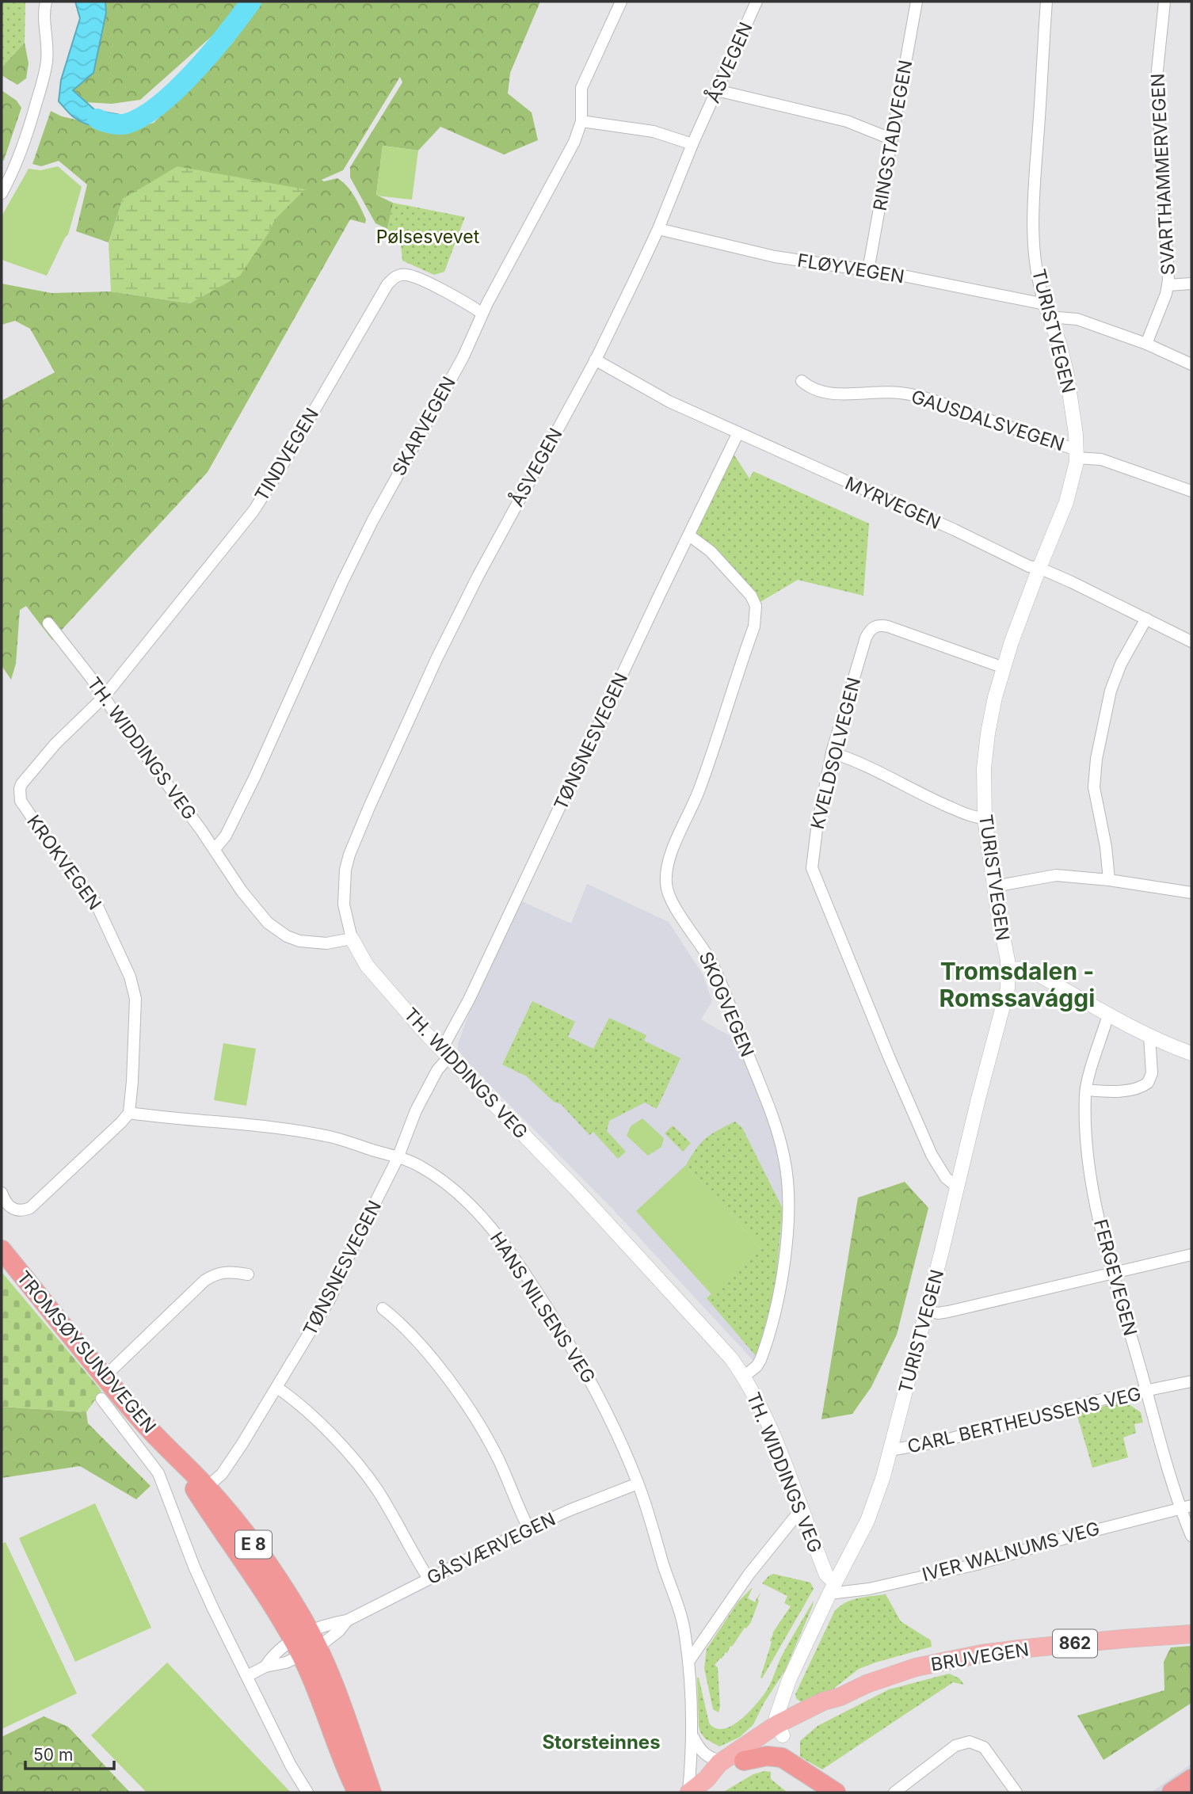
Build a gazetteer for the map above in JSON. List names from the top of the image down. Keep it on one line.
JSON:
{"streets":{"highway":["TROMSØYSUNDVEGEN","E 8"],"main road":["862","BRUVEGEN"],"street":["ÅSVEGEN","RINGSTADVEGEN","SVARTHAMMERVEGEN","FLØYVEGEN","TURISTVEGEN","GAUSDALSVEGEN","SKARVEGEN","TINDVEGEN","MYRVEGEN","TØNSNESVEGEN","TH. WIDDINGS VEG","KVELDSOLVEGEN","KROKVEGEN","SKOGVEGEN","FERGEVEGEN","HANS NILSENS VEG","CARL BERTHEUSSENS VEG","GÅSVÆRVEGEN","IVER WALNUMS VEG"]},"crossings":[["ÅSVEGEN","FLØYVEGEN"],["ÅSVEGEN","MYRVEGEN"],["ÅSVEGEN","TH. WIDDINGS VEG"],["RINGSTADVEGEN","FLØYVEGEN"],["SVARTHAMMERVEGEN","FLØYVEGEN"],["FLØYVEGEN","TURISTVEGEN"],["TURISTVEGEN","GAUSDALSVEGEN"],["TURISTVEGEN","MYRVEGEN"],["TURISTVEGEN","TH. WIDDINGS VEG"],["TURISTVEGEN","KVELDSOLVEGEN"],["TURISTVEGEN","CARL BERTHEUSSENS VEG"],["TURISTVEGEN","IVER WALNUMS VEG"],["TURISTVEGEN","BRUVEGEN"],["SKARVEGEN","TINDVEGEN"],["SKARVEGEN","TH. WIDDINGS VEG"],["TINDVEGEN","TH. WIDDINGS VEG"],["TINDVEGEN","KROKVEGEN"],["MYRVEGEN","TØNSNESVEGEN"],["TØNSNESVEGEN","TH. WIDDINGS VEG"],["TØNSNESVEGEN","SKOGVEGEN"],["TØNSNESVEGEN","HANS NILSENS VEG"],["TØNSNESVEGEN","TROMSØYSUNDVEGEN"],["TH. WIDDINGS VEG","KROKVEGEN"],["TH. WIDDINGS VEG","SKOGVEGEN"],["TH. WIDDINGS VEG","IVER WALNUMS VEG"],["KROKVEGEN","HANS NILSENS VEG"],["FERGEVEGEN","CARL BERTHEUSSENS VEG"],["FERGEVEGEN","IVER WALNUMS VEG"],["HANS NILSENS VEG","GÅSVÆRVEGEN"],["TROMSØYSUNDVEGEN","GÅSVÆRVEGEN"]],"districts":["Tromsdalen - Romssavággi","Storsteinnes"],"parks":["Pølsesvevet"],"scale_bar":"50 m"}
